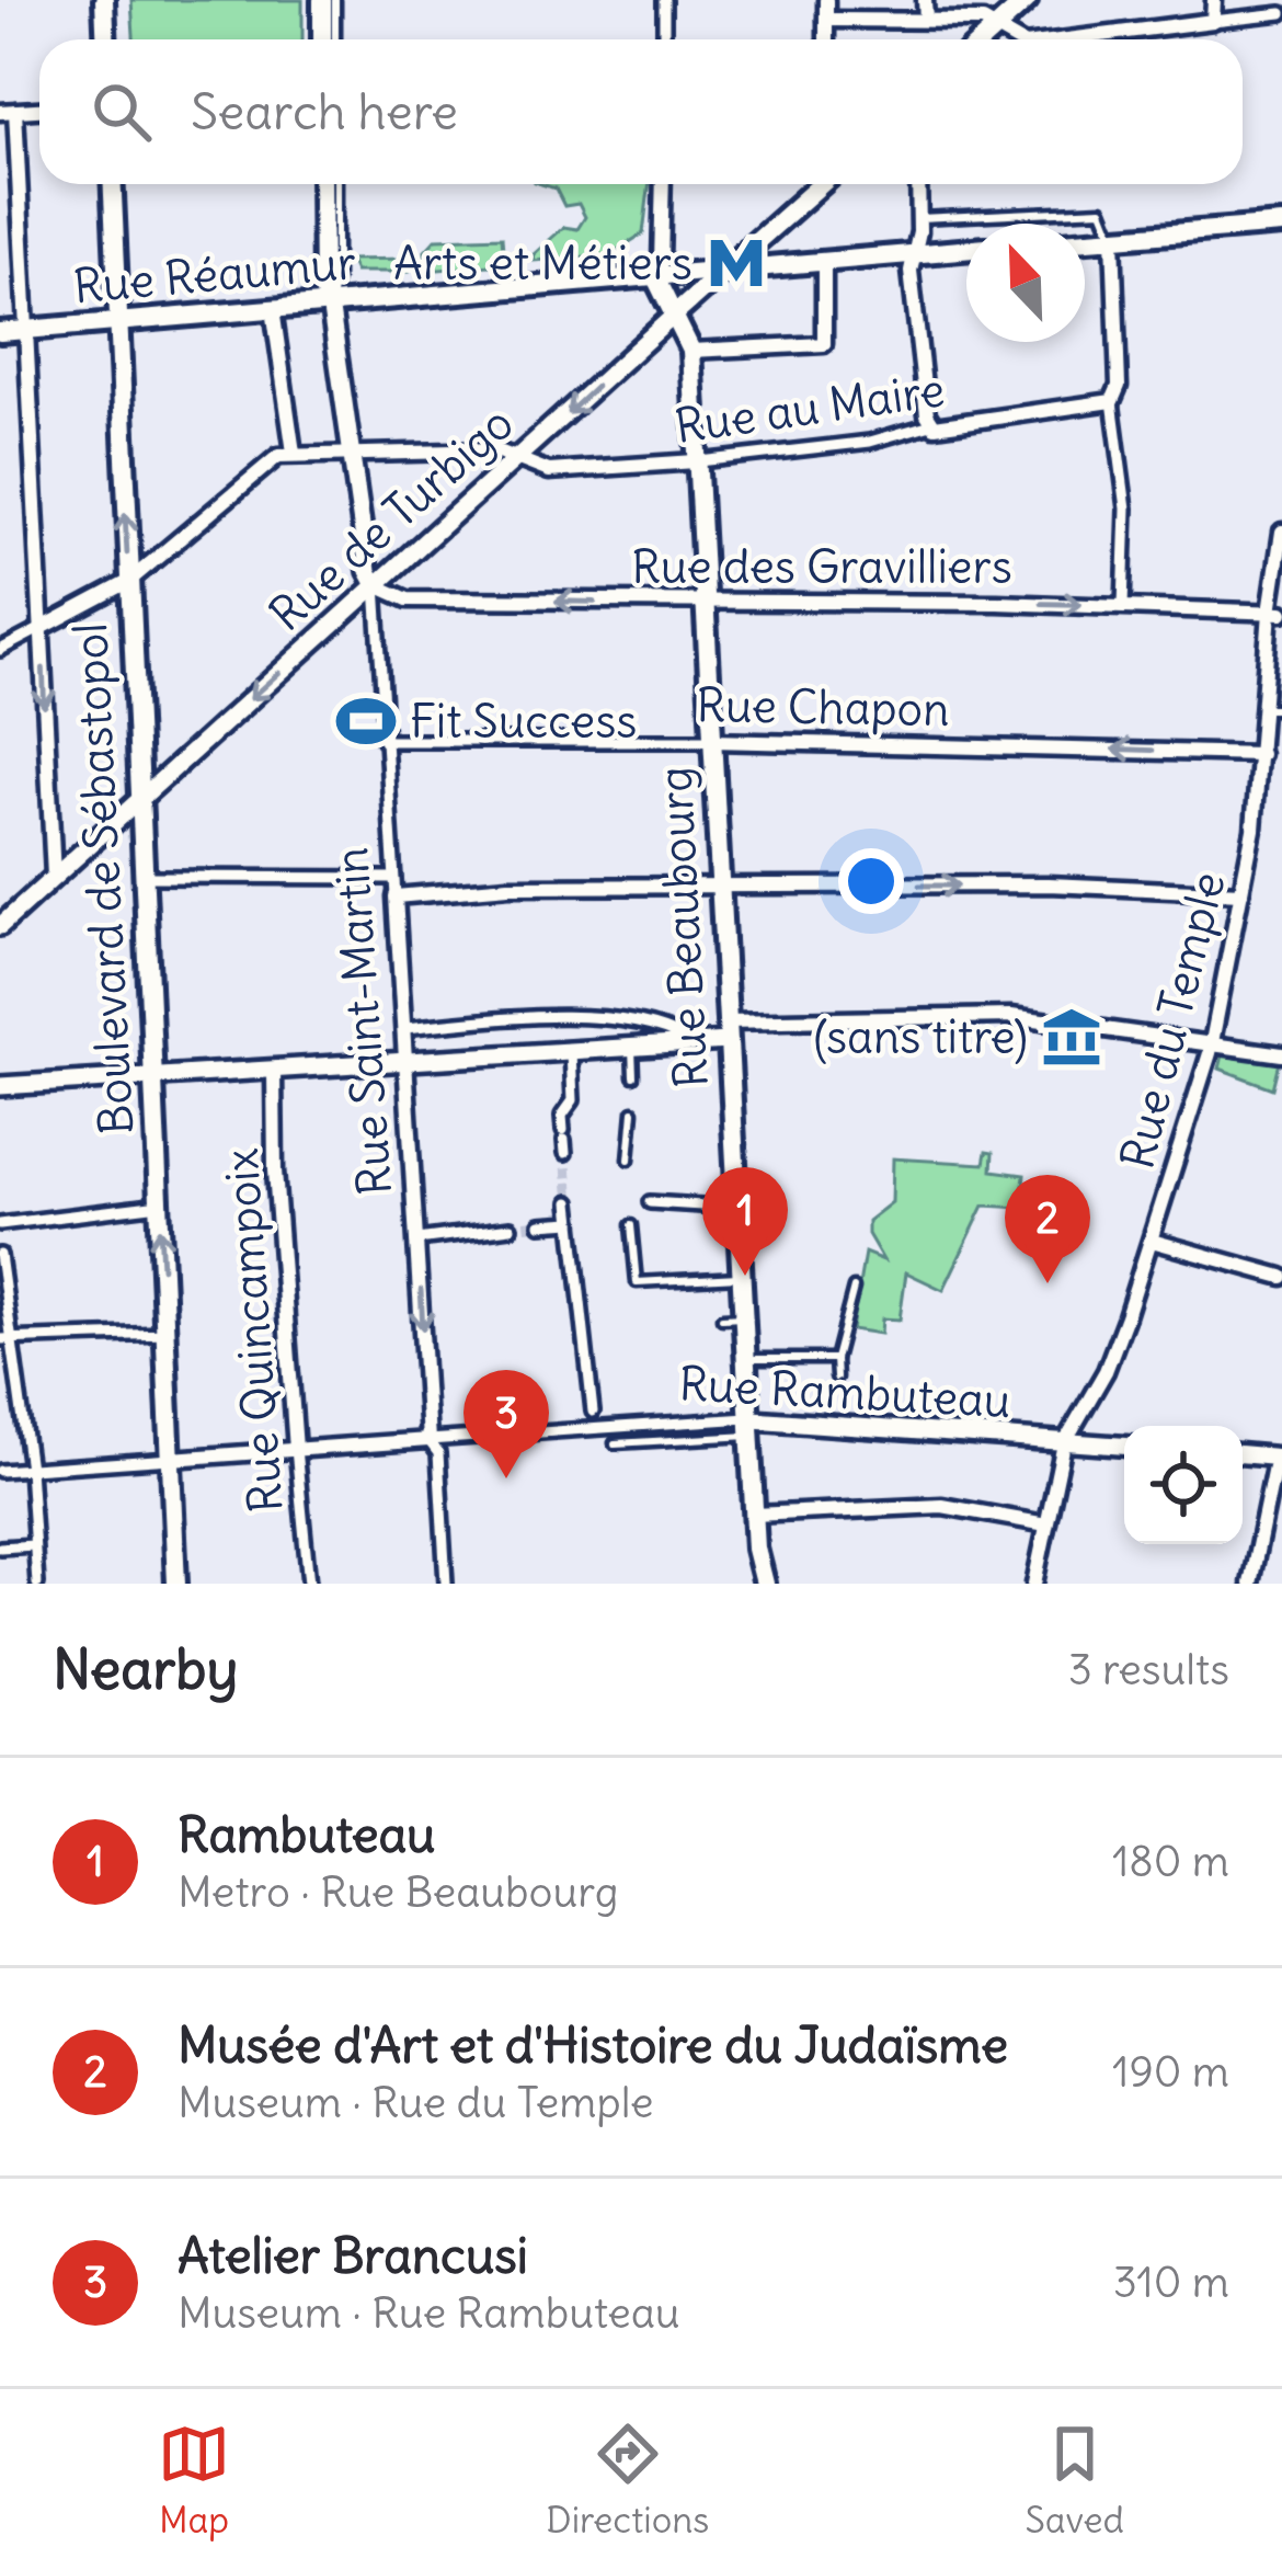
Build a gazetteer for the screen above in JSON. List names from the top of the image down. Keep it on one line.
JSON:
{"streets":{"main road":["Rue Réaumur","Rue de Turbigo","Boulevard de Sébastopol","Rue Beaubourg","Rue Saint-Martin"],"street":["Rue au Maire","Rue des Gravilliers","Rue Chapon","Rue du Temple","Rue Quincampoix","Rue Rambuteau"]},"crossings":[["Rue Réaumur","Rue de Turbigo"],["Rue Réaumur","Boulevard de Sébastopol"],["Rue Réaumur","Rue Beaubourg"],["Rue Réaumur","Rue Saint-Martin"],["Rue au Maire","Rue de Turbigo"],["Rue au Maire","Rue Beaubourg"],["Rue au Maire","Rue Saint-Martin"],["Rue de Turbigo","Rue des Gravilliers"],["Rue de Turbigo","Boulevard de Sébastopol"],["Rue de Turbigo","Rue Beaubourg"],["Rue de Turbigo","Rue Saint-Martin"],["Rue des Gravilliers","Rue Beaubourg"],["Rue des Gravilliers","Rue du Temple"],["Rue des Gravilliers","Rue Saint-Martin"],["Rue Chapon","Rue Beaubourg"],["Rue Chapon","Rue du Temple"],["Rue Chapon","Rue Saint-Martin"],["Boulevard de Sébastopol","Rue Rambuteau"],["Rue Beaubourg","Rue Rambuteau"],["Rue du Temple","Rue Rambuteau"],["Rue Saint-Martin","Rue Rambuteau"],["Rue Quincampoix","Rue Rambuteau"]],"one_way":["Rue de Turbigo","Rue Chapon"],"places":{"metro station":["Arts et Métiers"],"sports":["Fit Success"],"museum":["(sans titre)"]},"north":"top left","page":{"search":"Search here","pins":["1","2","3"],"heading":["Nearby","3 results"],"list":[{"mark":"1","name":"Rambuteau","note":"Metro · Rue Beaubourg","value":"180 m"},{"mark":"2","name":"Musée d'Art et d'Histoire du Judaïsme","note":"Museum · Rue du Temple","value":"190 m"},{"mark":"3","name":"Atelier Brancusi","note":"Museum · Rue Rambuteau","value":"310 m"}],"nav":["Map","Directions","Saved"]}}
